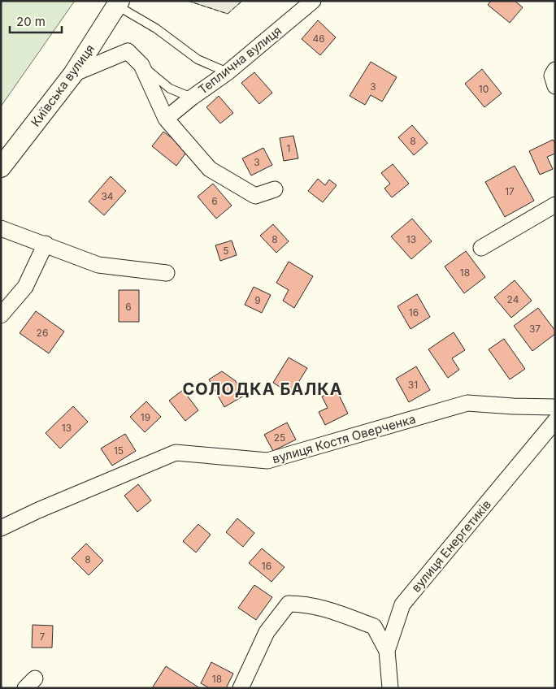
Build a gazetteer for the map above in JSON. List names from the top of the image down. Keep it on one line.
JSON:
{"streets":{"street":["Теплична вулиця","Київська вулиця","вулиця Костя Оверченка","вулиця Енергетиків"]},"districts":["СОЛОДКА БАЛКА"],"house_numbers":["46","3","10","8","1","3","17","34","6","8","13","5","18","24","9","6","16","37","26","31","19","13","25","15","8","16","7","18"],"scale_bar":"20 m"}
